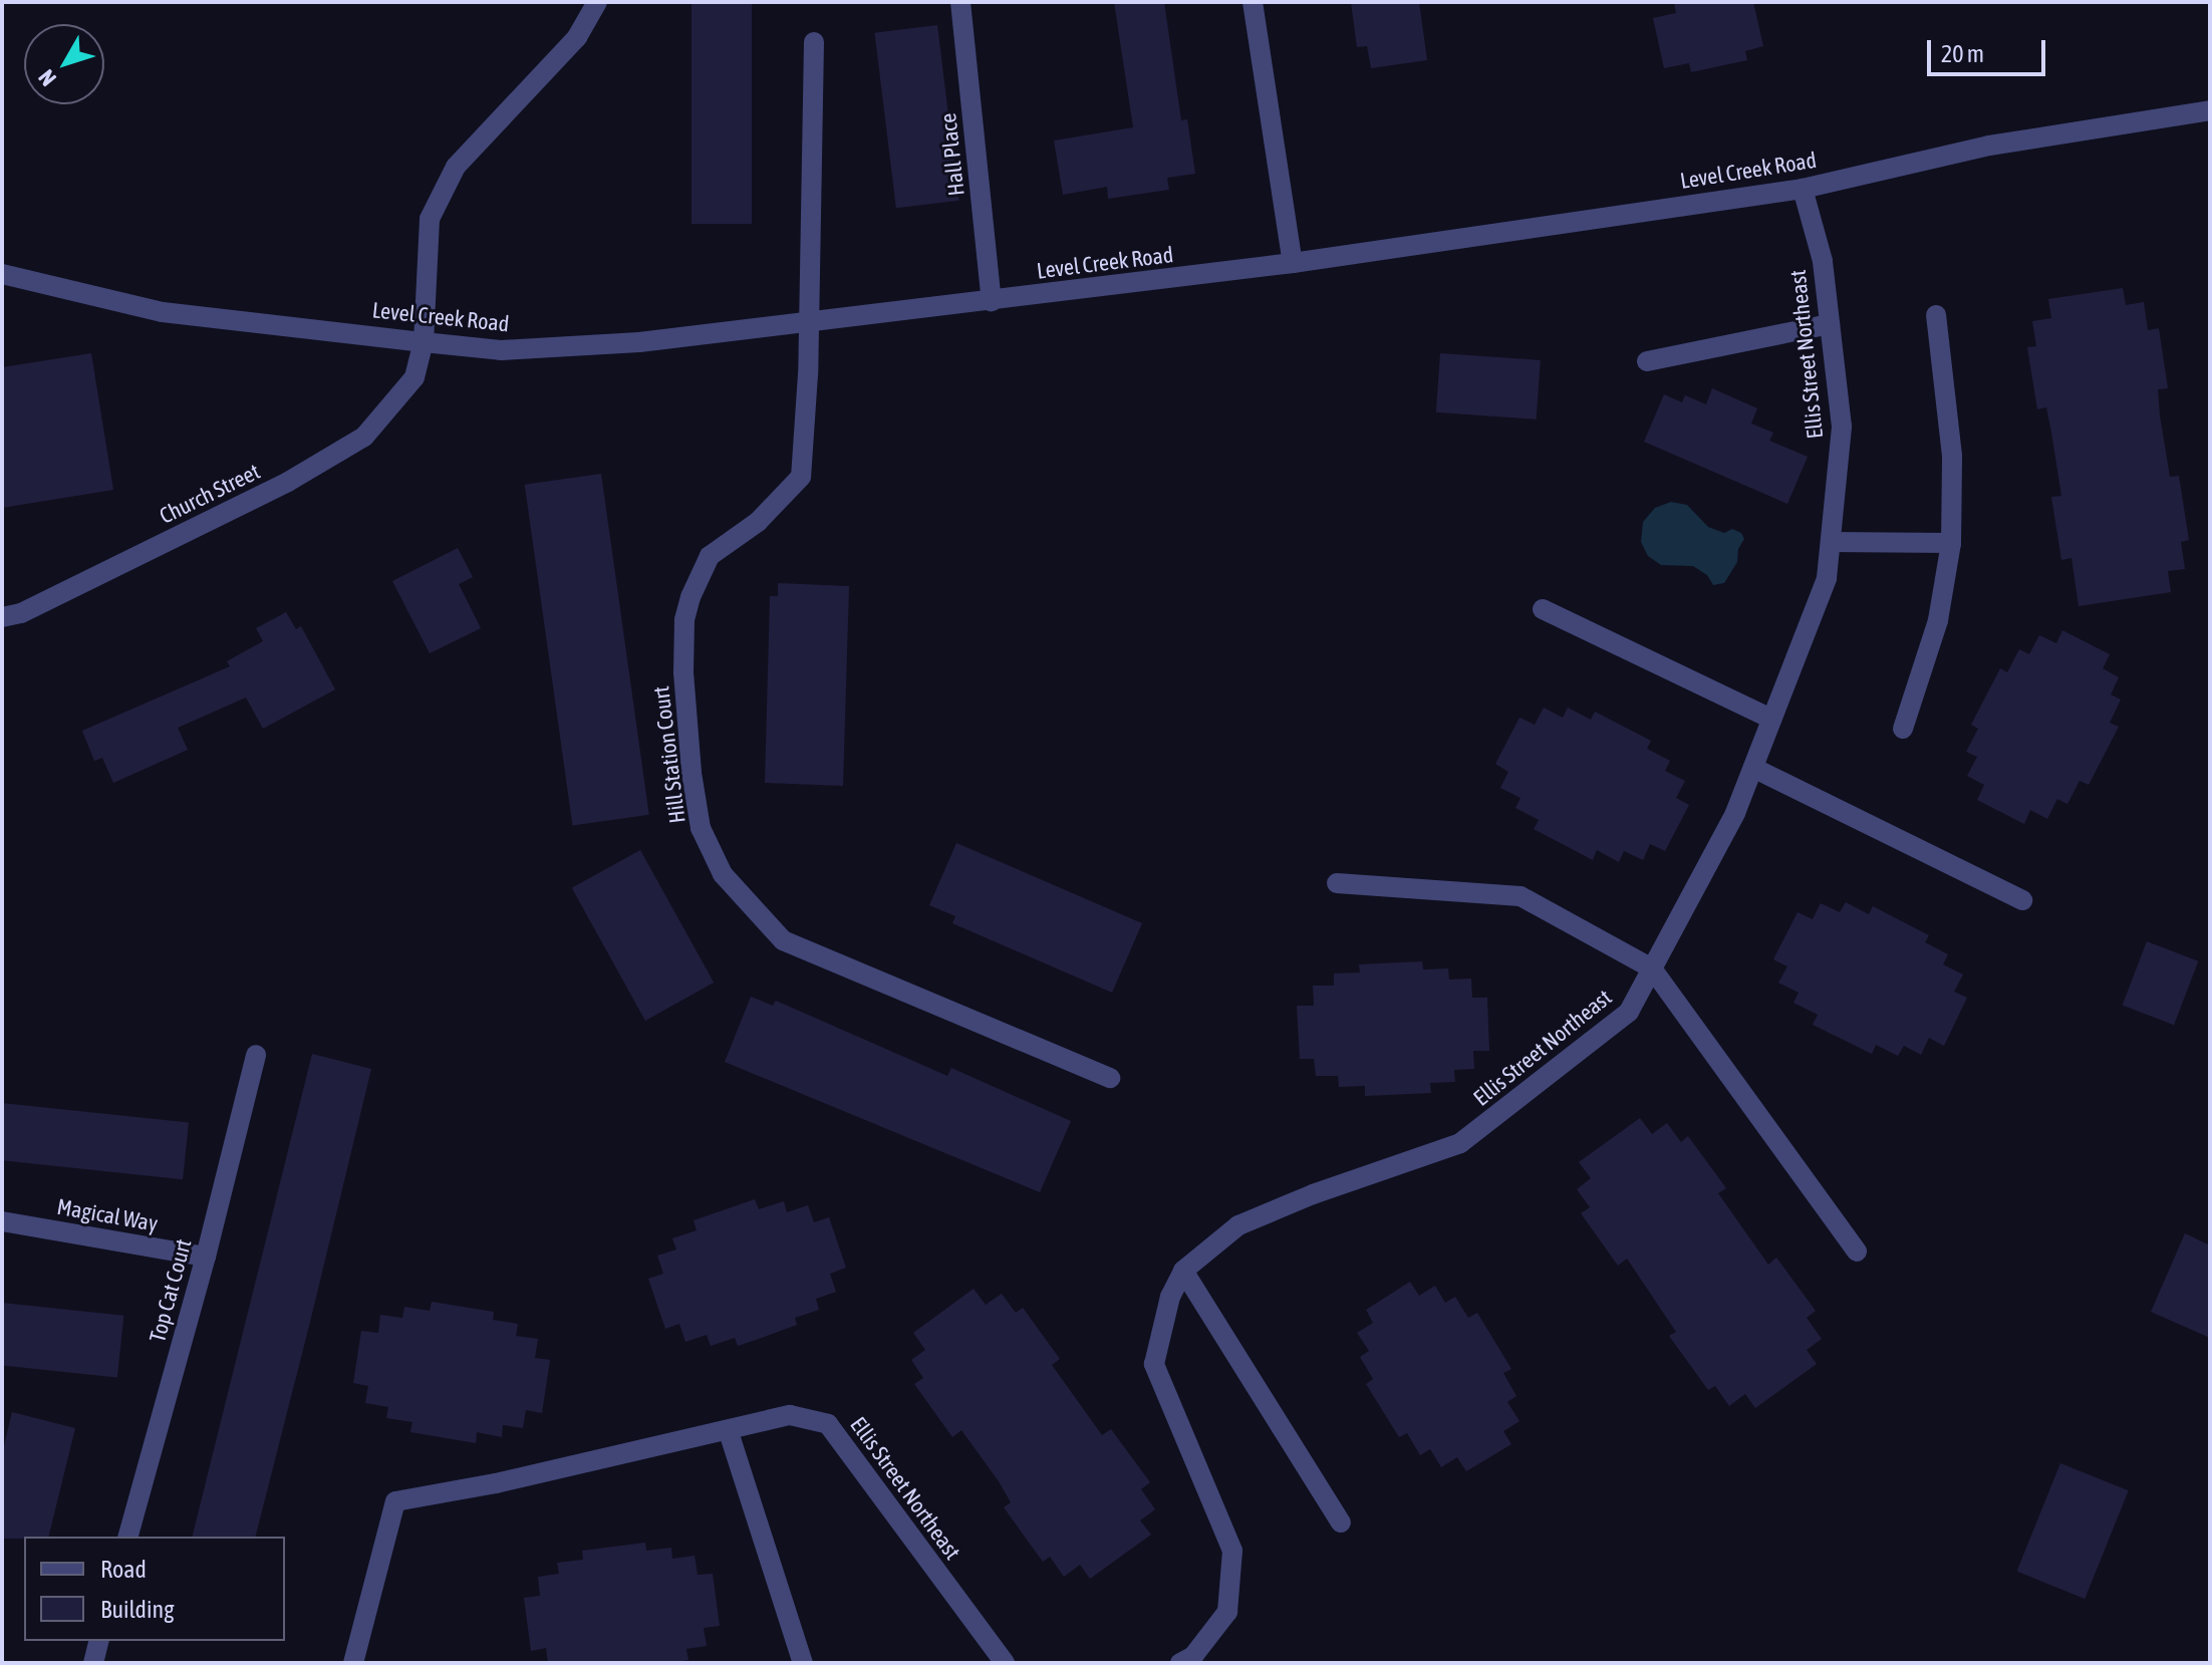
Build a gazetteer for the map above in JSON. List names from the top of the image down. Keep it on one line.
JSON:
{"streets":{"street":["Hall Place","Level Creek Road","Ellis Street Northeast","Church Street","Hill Station Court","Magical Way","Top Cat Court"]},"crossings":[["Hall Place","Level Creek Road"],["Level Creek Road","Ellis Street Northeast"],["Level Creek Road","Church Street"],["Level Creek Road","Hill Station Court"],["Magical Way","Top Cat Court"]],"legend":["Road","Building"],"scale_bar":"20 m","north":"bottom left"}
